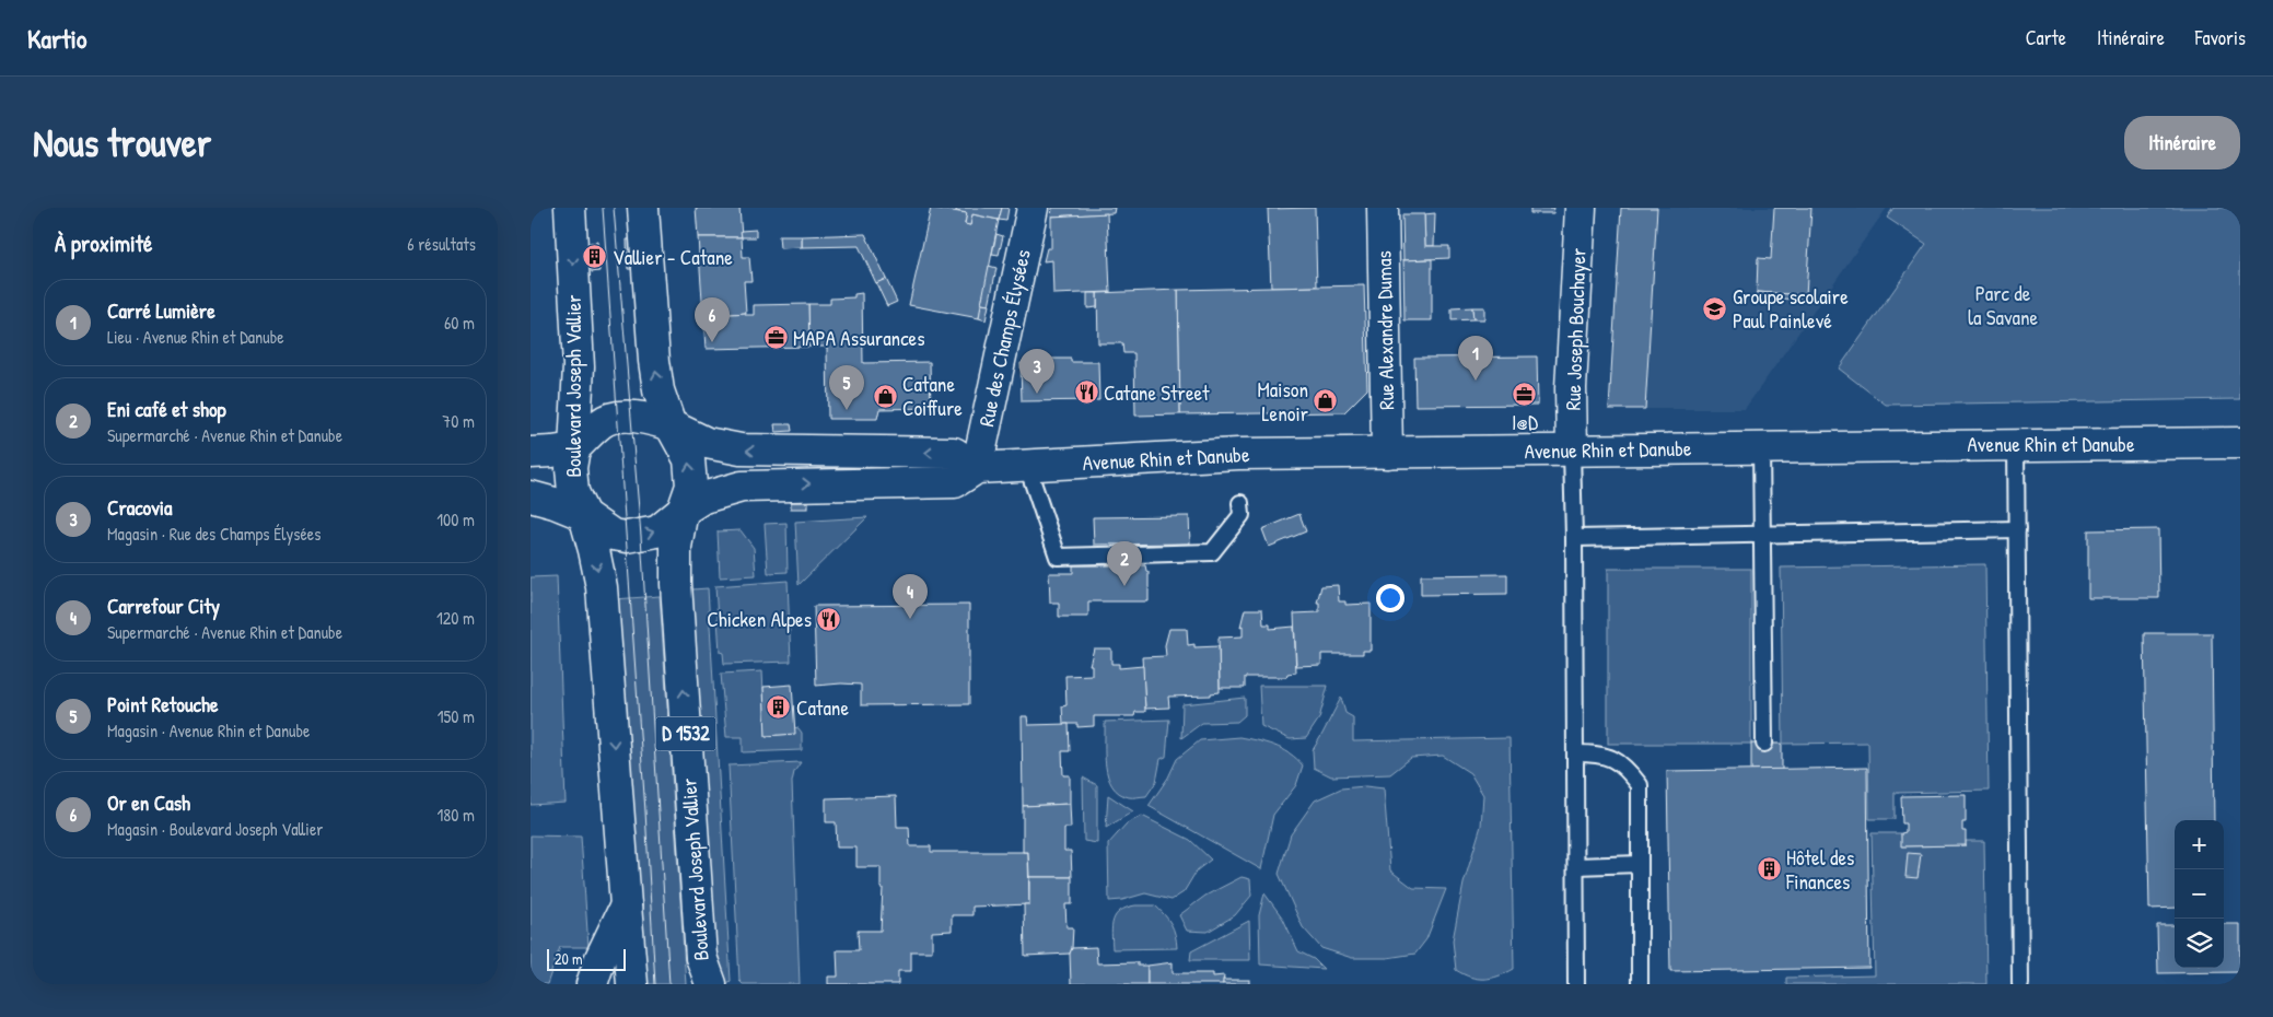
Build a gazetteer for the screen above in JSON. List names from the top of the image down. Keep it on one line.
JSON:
{"streets":{"main road":["Rue Joseph Bouchayer","Rue Alexandre Dumas","Rue des Champs Élysées","Boulevard Joseph Vallier","Avenue Rhin et Danube","D 1532"]},"crossings":[["Rue Joseph Bouchayer","Avenue Rhin et Danube"],["Rue Alexandre Dumas","Avenue Rhin et Danube"],["Rue des Champs Élysées","Avenue Rhin et Danube"],["Boulevard Joseph Vallier","Avenue Rhin et Danube"]],"parks":["Parc de la Savane"],"places":{"building":["Vallier - Catane","Catane","Hôtel des Finances"],"school or university":["Groupe scolaire Paul Painlevé"],"office":["MAPA Assurances","I@D"],"restaurant":["Catane Street","Chicken Alpes"],"shop":["Catane Coiffure","Maison Lenoir"]},"scale_bar":"20 m","page":{"header":"Kartio","nav":["Carte","Itinéraire","Favoris"],"buttons":"Itinéraire","title":"Nous trouver","heading":["À proximité","6 résultats"],"list":[{"mark":"1","name":"Carré Lumière","note":"Lieu · Avenue Rhin et Danube","value":"60 m"},{"mark":"2","name":"Eni café et shop","note":"Supermarché · Avenue Rhin et Danube","value":"70 m"},{"mark":"3","name":"Cracovia","note":"Magasin · Rue des Champs Élysées","value":"100 m"},{"mark":"4","name":"Carrefour City","note":"Supermarché · Avenue Rhin et Danube","value":"120 m"},{"mark":"5","name":"Point Retouche","note":"Magasin · Avenue Rhin et Danube","value":"150 m"},{"mark":"6","name":"Or en Cash","note":"Magasin · Boulevard Joseph Vallier","value":"180 m"}],"pins":["6","1","3","5","2","4"],"map_buttons":["+","−"],"scale":"20 m"}}
